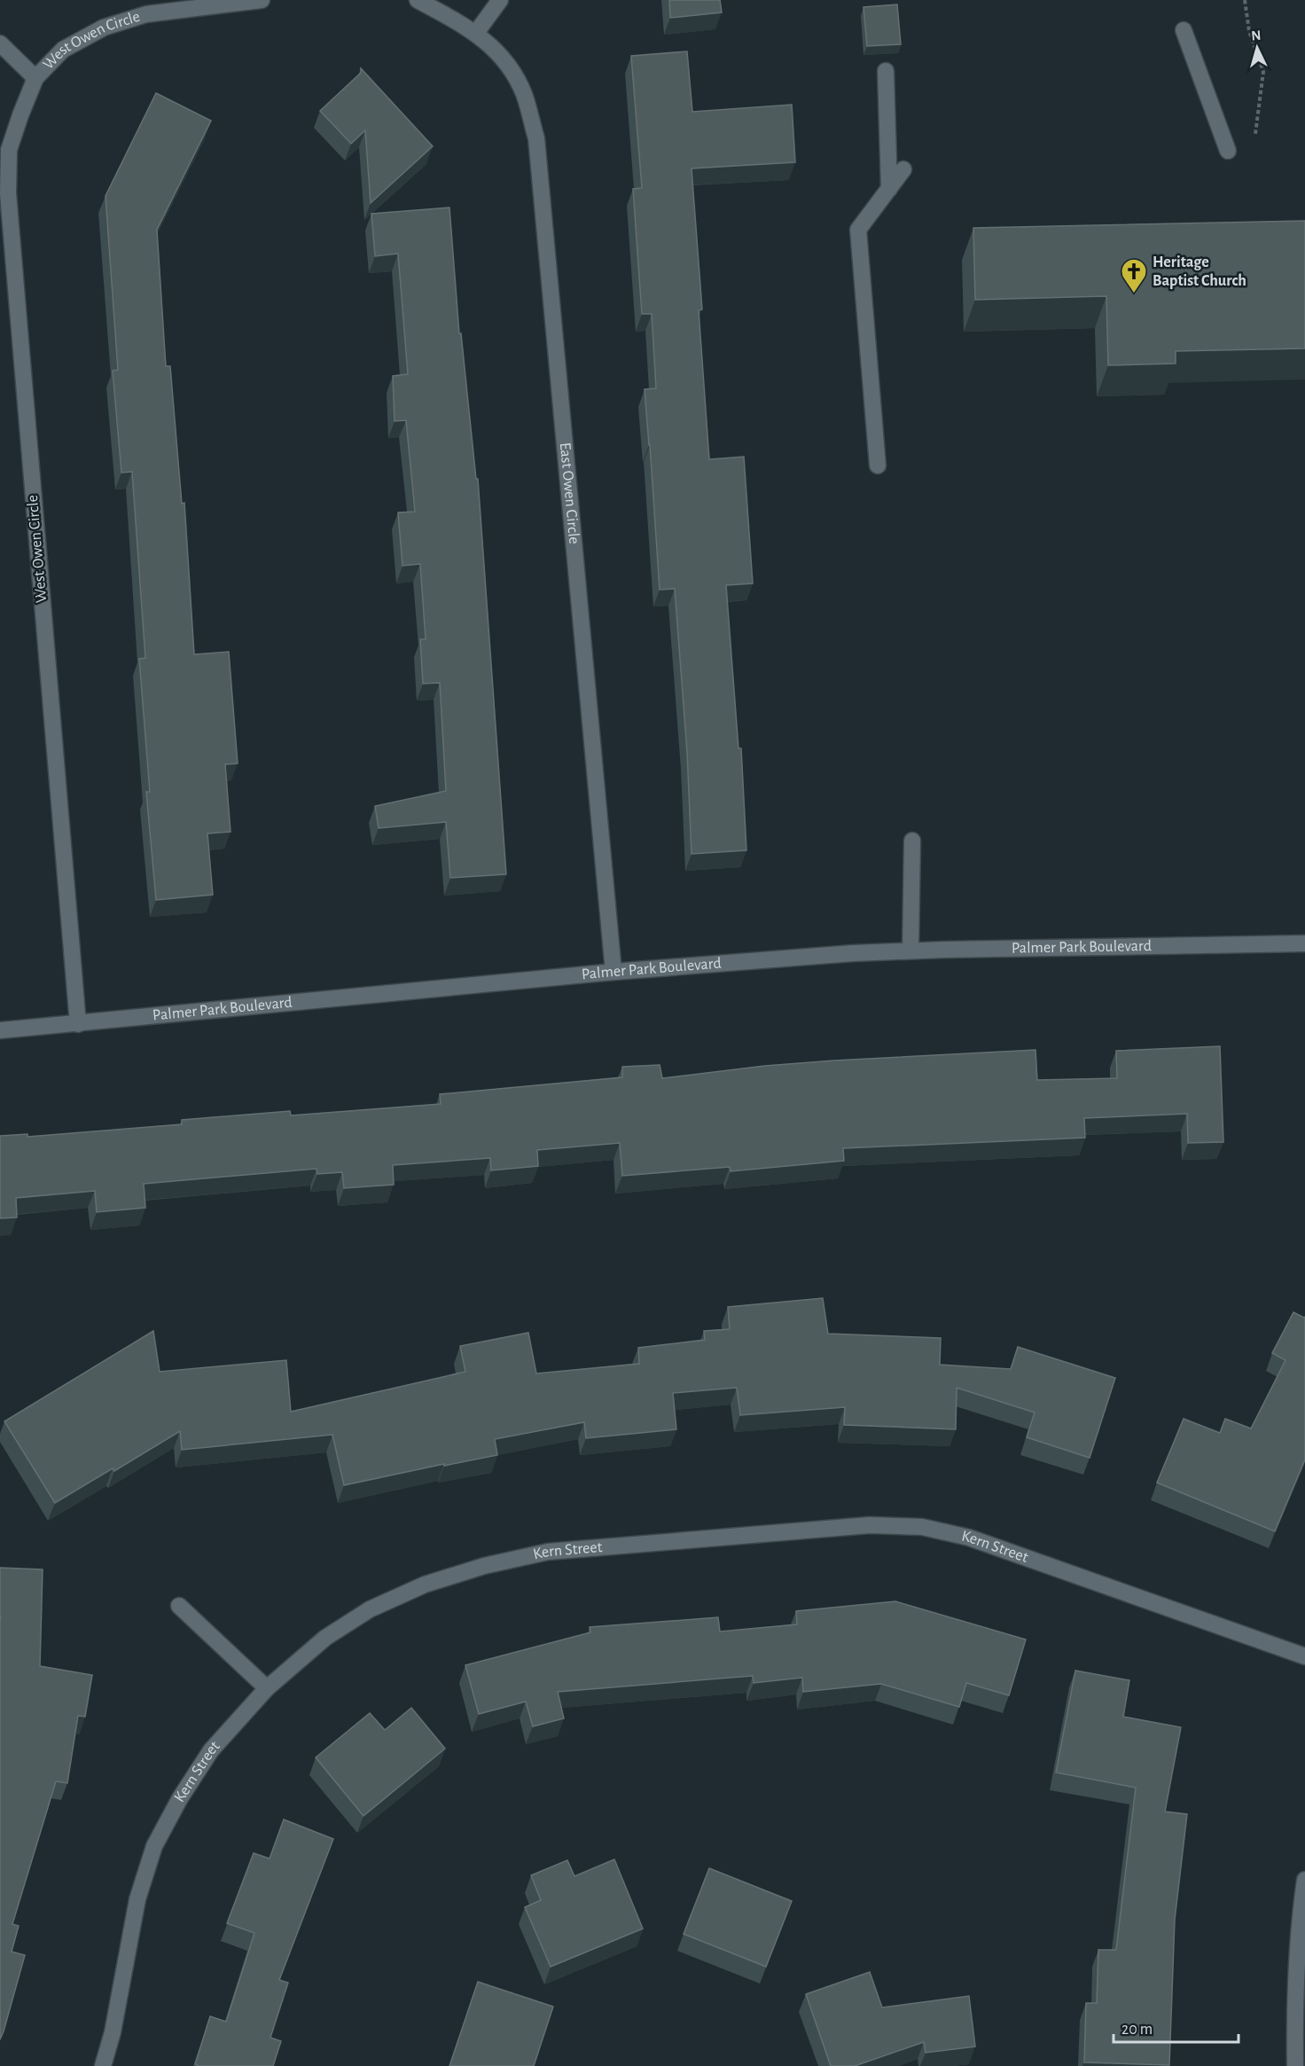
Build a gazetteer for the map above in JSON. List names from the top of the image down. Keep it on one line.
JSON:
{"streets":{"street":["West Owen Circle","East Owen Circle","Palmer Park Boulevard","Kern Street"]},"crossings":[["West Owen Circle","Palmer Park Boulevard"],["East Owen Circle","Palmer Park Boulevard"]],"places":{"church":["Heritage Baptist Church"]},"scale_bar":"20 m","north":"top"}
